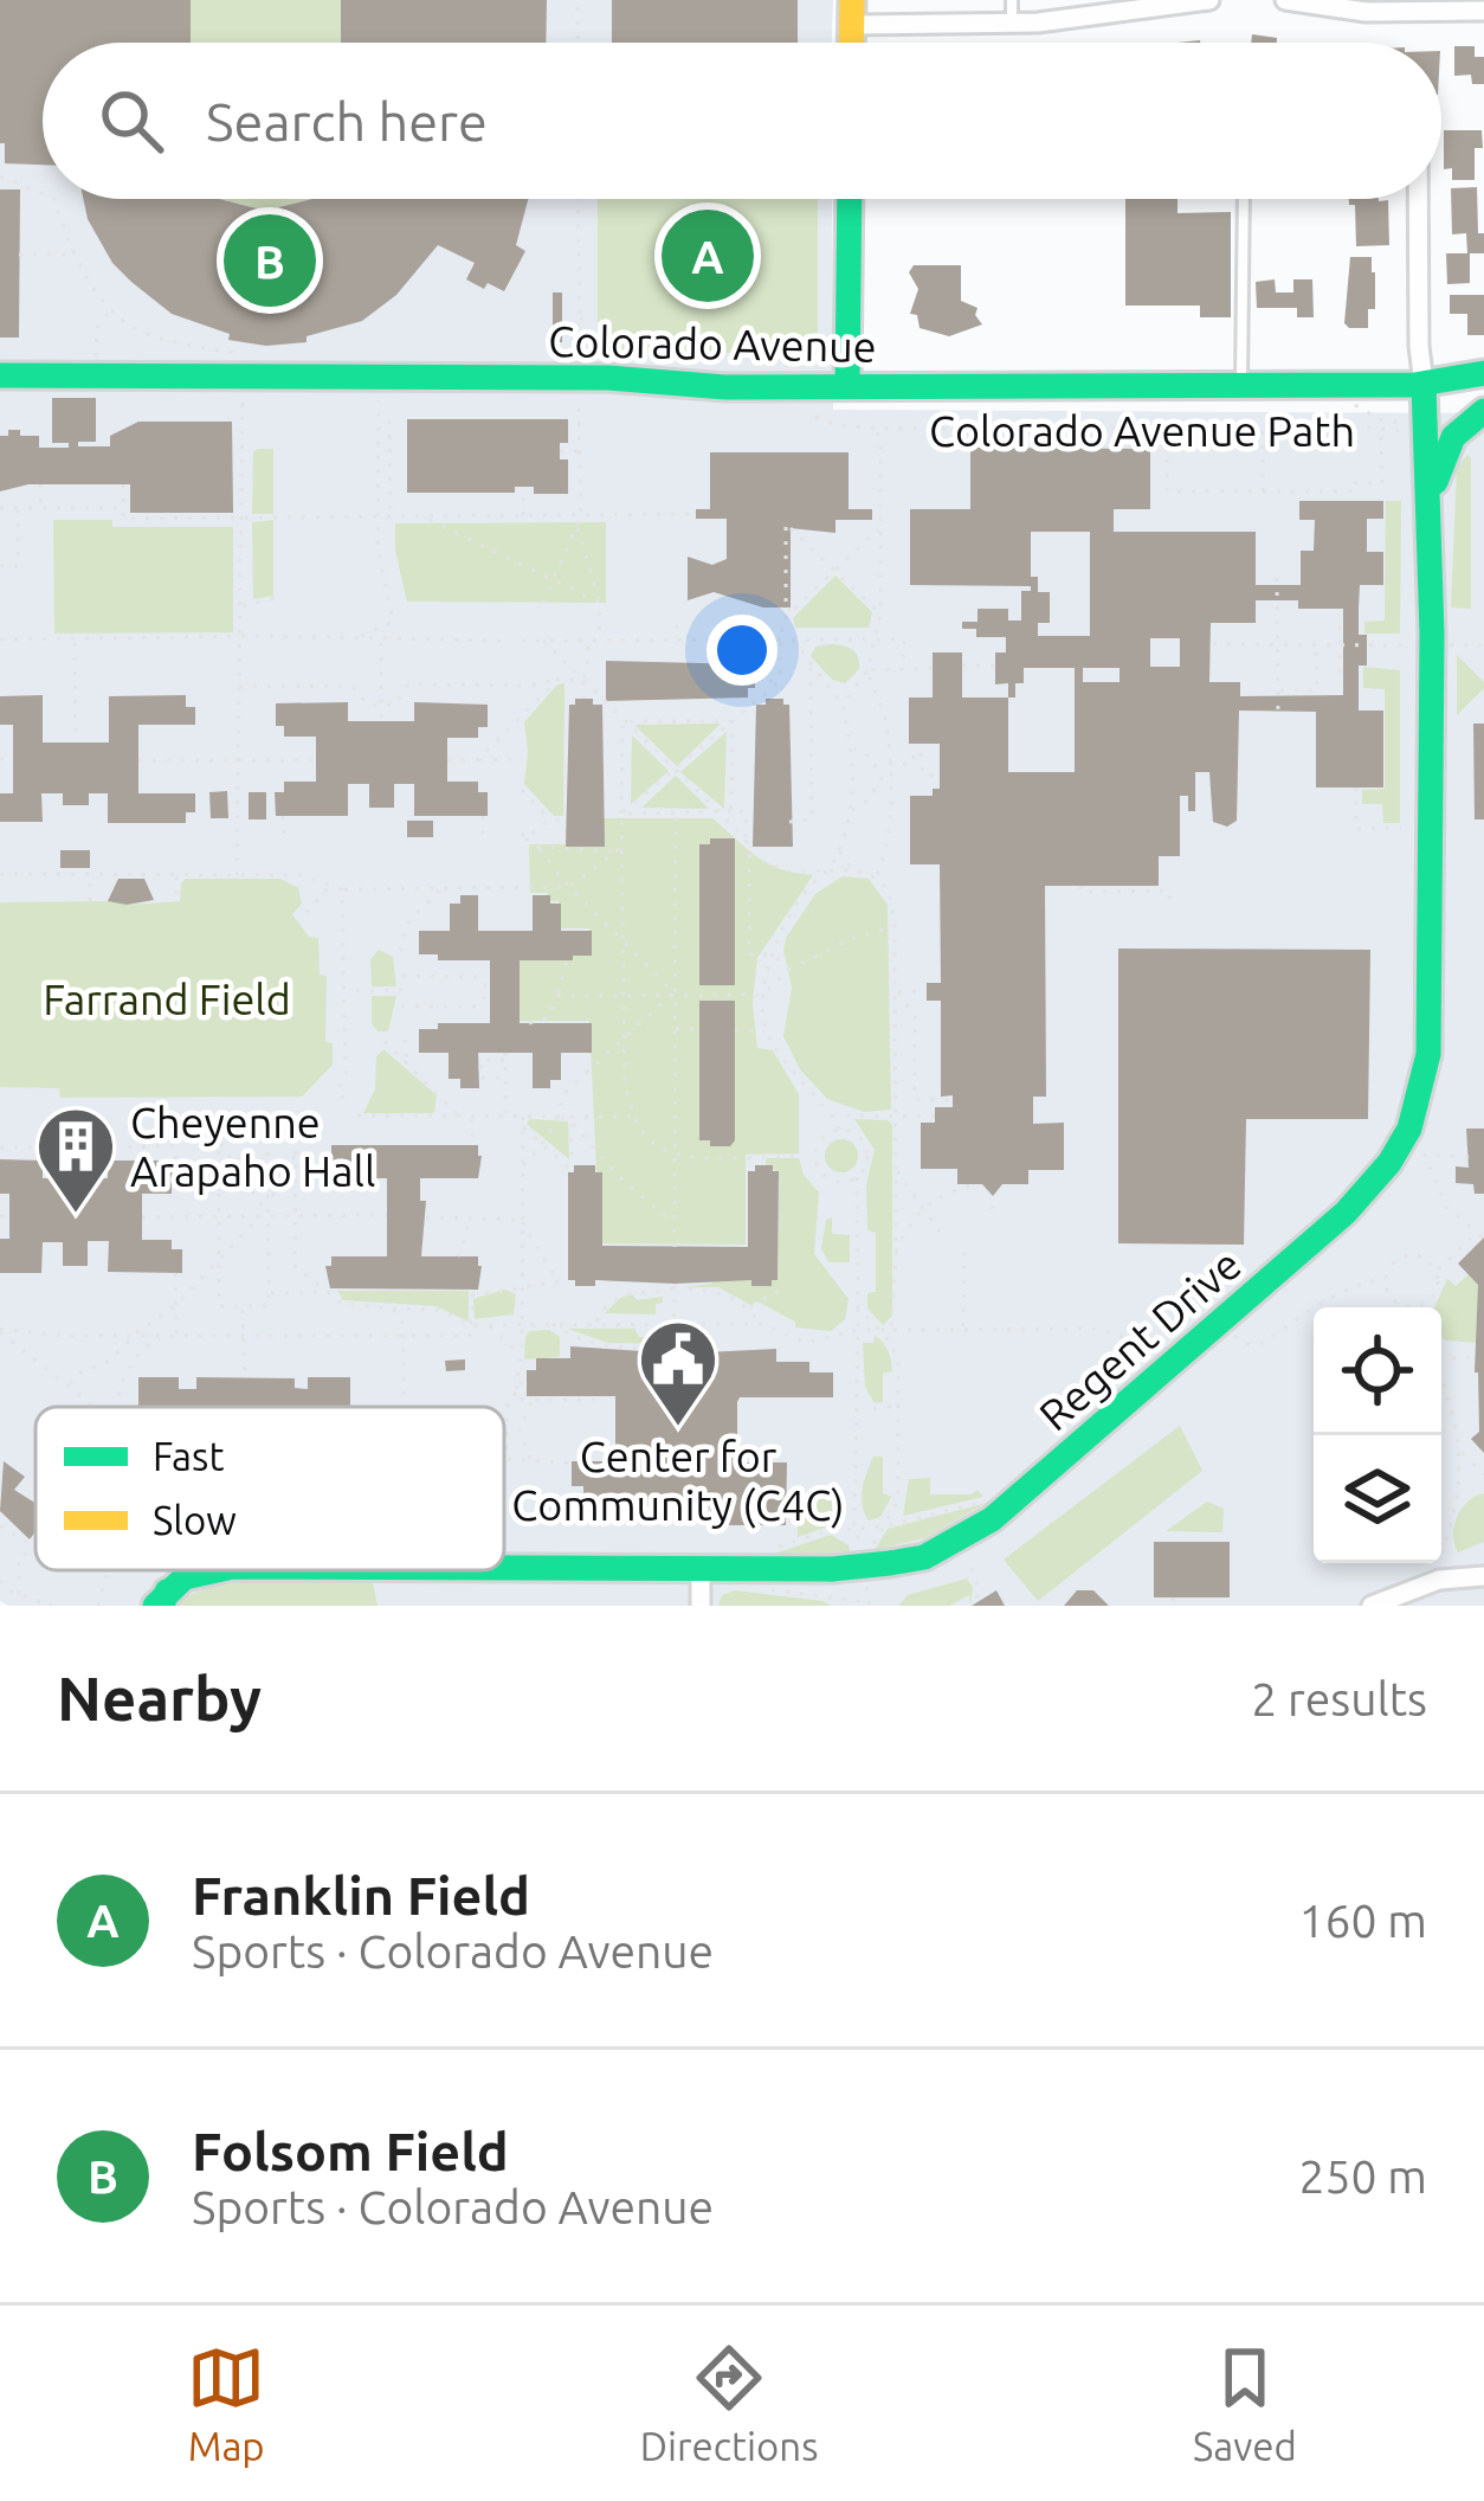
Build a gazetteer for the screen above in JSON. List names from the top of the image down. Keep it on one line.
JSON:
{"streets":{"street":["Colorado Avenue","Regent Drive"],"path":["Colorado Avenue Path"]},"crossings":[["Colorado Avenue","Regent Drive"]],"parks":["Farrand Field"],"places":{"building":["Cheyenne Arapaho Hall"],"public building":["Center for Community (C4C)"]},"legend":["Fast","Slow"],"page":{"search":"Search here","pins":["A","B"],"heading":["Nearby","2 results"],"list":[{"mark":"A","name":"Franklin Field","note":"Sports · Colorado Avenue","value":"160 m"},{"mark":"B","name":"Folsom Field","note":"Sports · Colorado Avenue","value":"250 m"}],"nav":["Map","Directions","Saved"]}}
